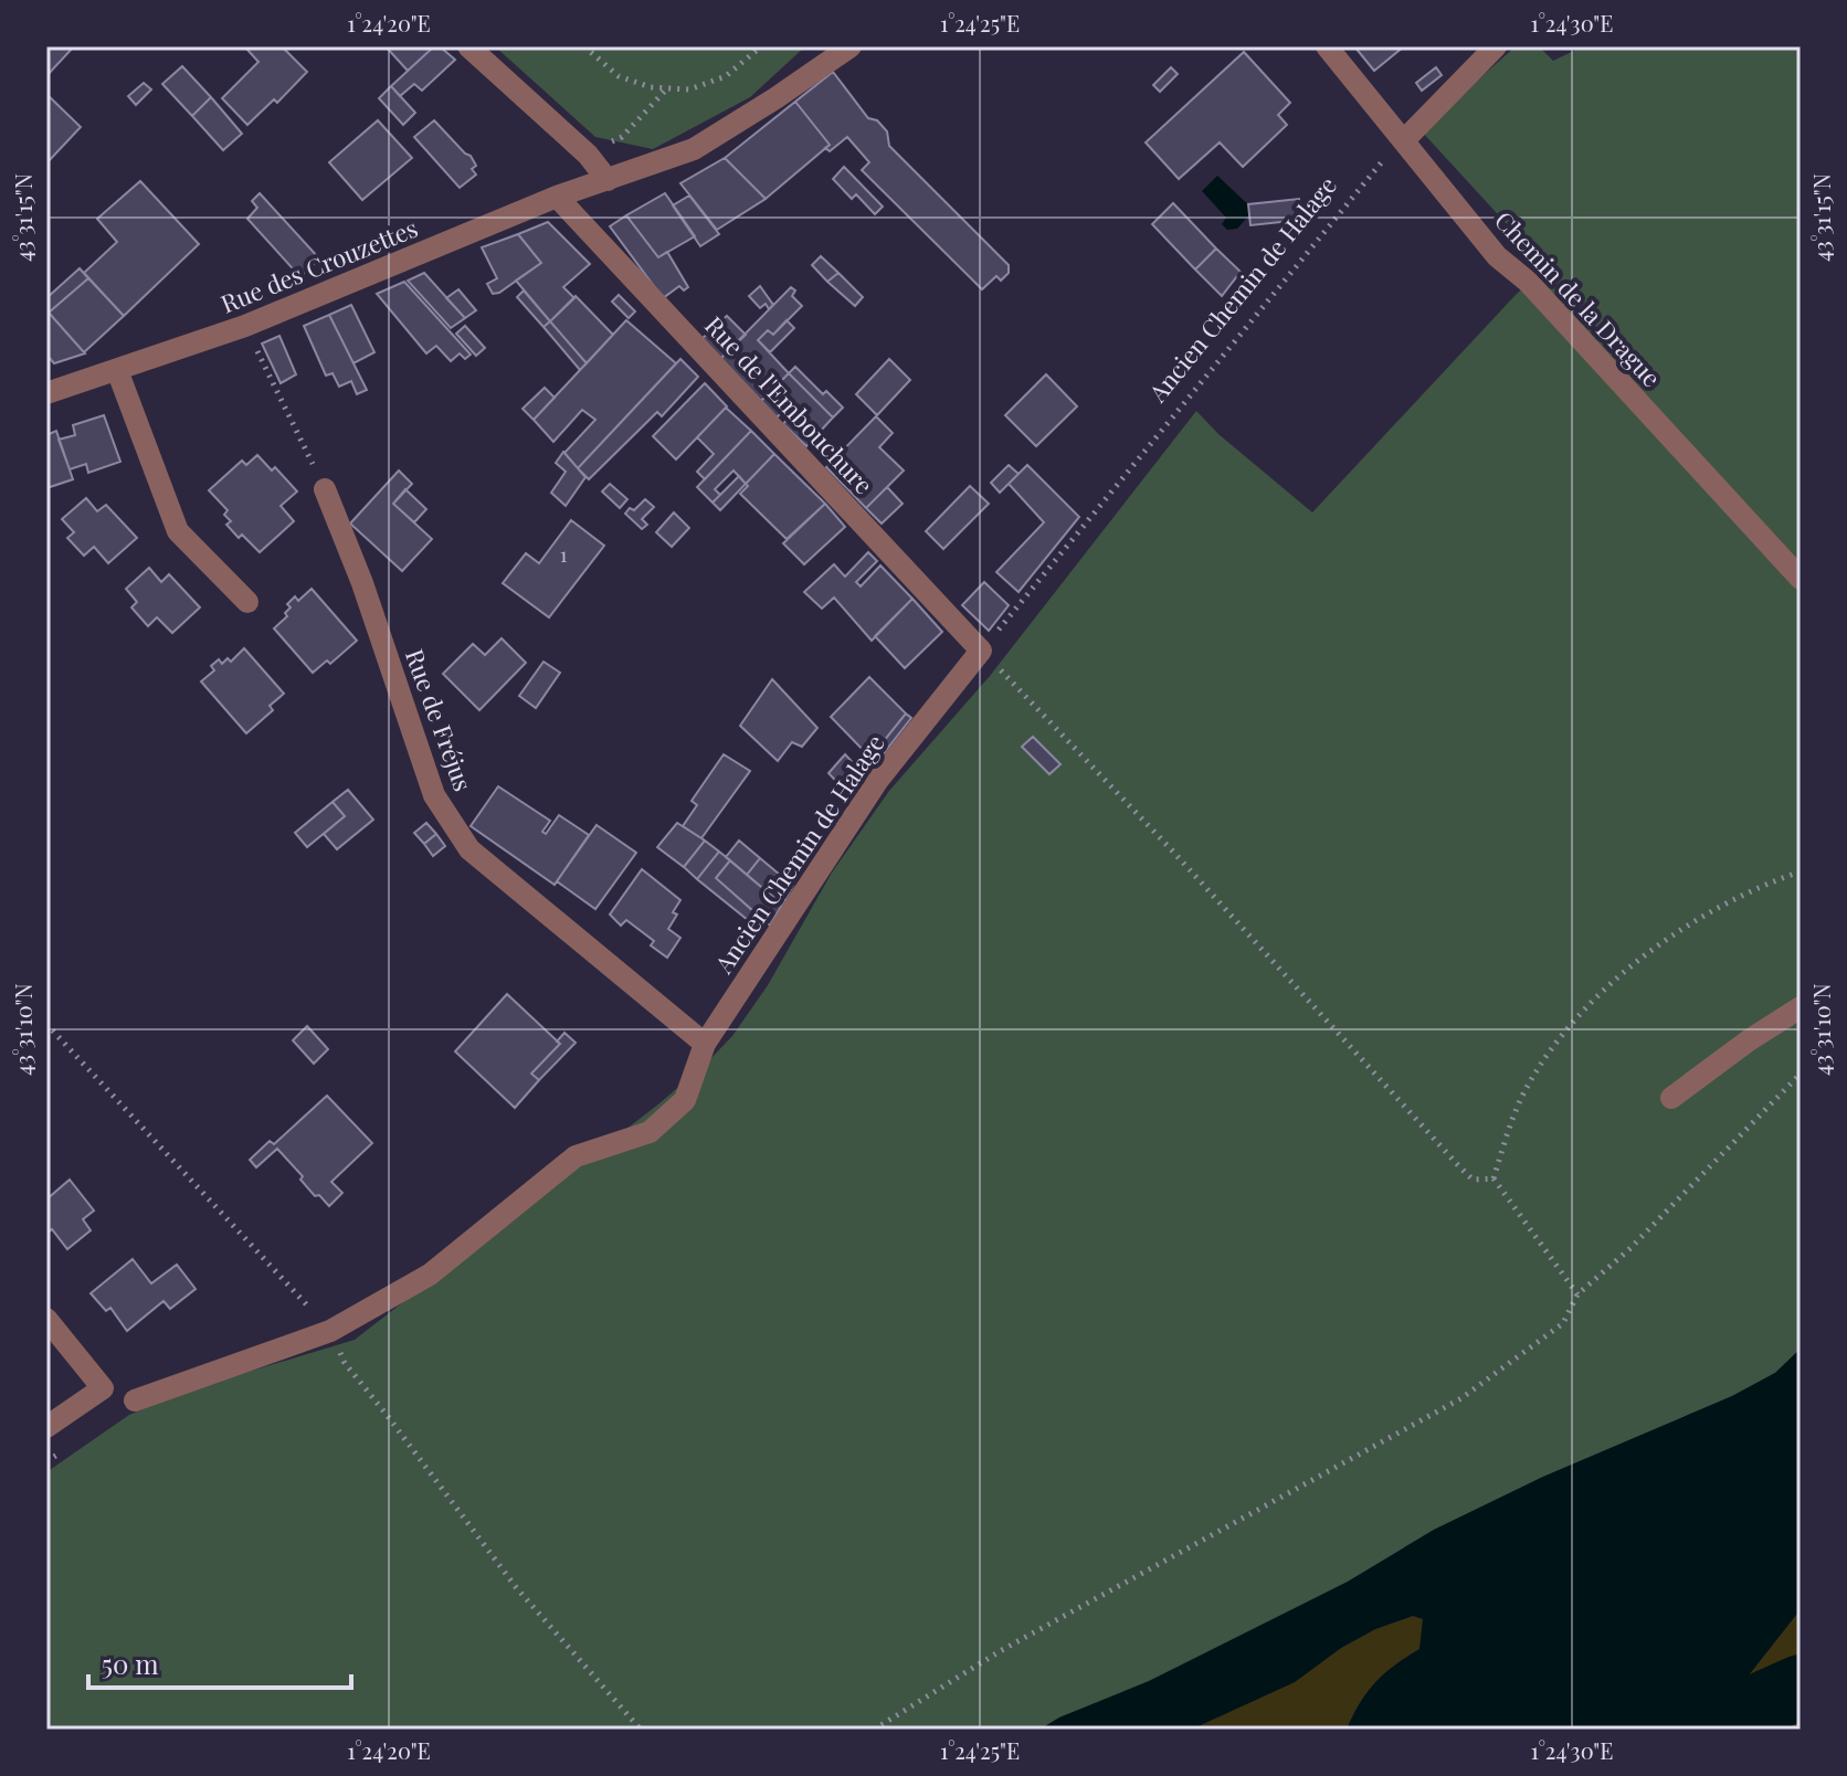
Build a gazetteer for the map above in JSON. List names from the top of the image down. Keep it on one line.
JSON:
{"streets":{"street":["Rue des Crouzettes","Ancien Chemin de Halage","Chemin de la Drague","Rue de l'Embouchure","Rue de Fréjus"]},"crossings":[["Rue des Crouzettes","Rue de l'Embouchure"],["Ancien Chemin de Halage","Chemin de la Drague"],["Ancien Chemin de Halage","Rue de l'Embouchure"],["Ancien Chemin de Halage","Rue de Fréjus"]],"house_numbers":["1"],"scale_bar":"50 m","coordinates":["1°24'20\"E","1°24'25\"E","1°24'30\"E","43°31'15\"N","43°31'10\"N"]}
